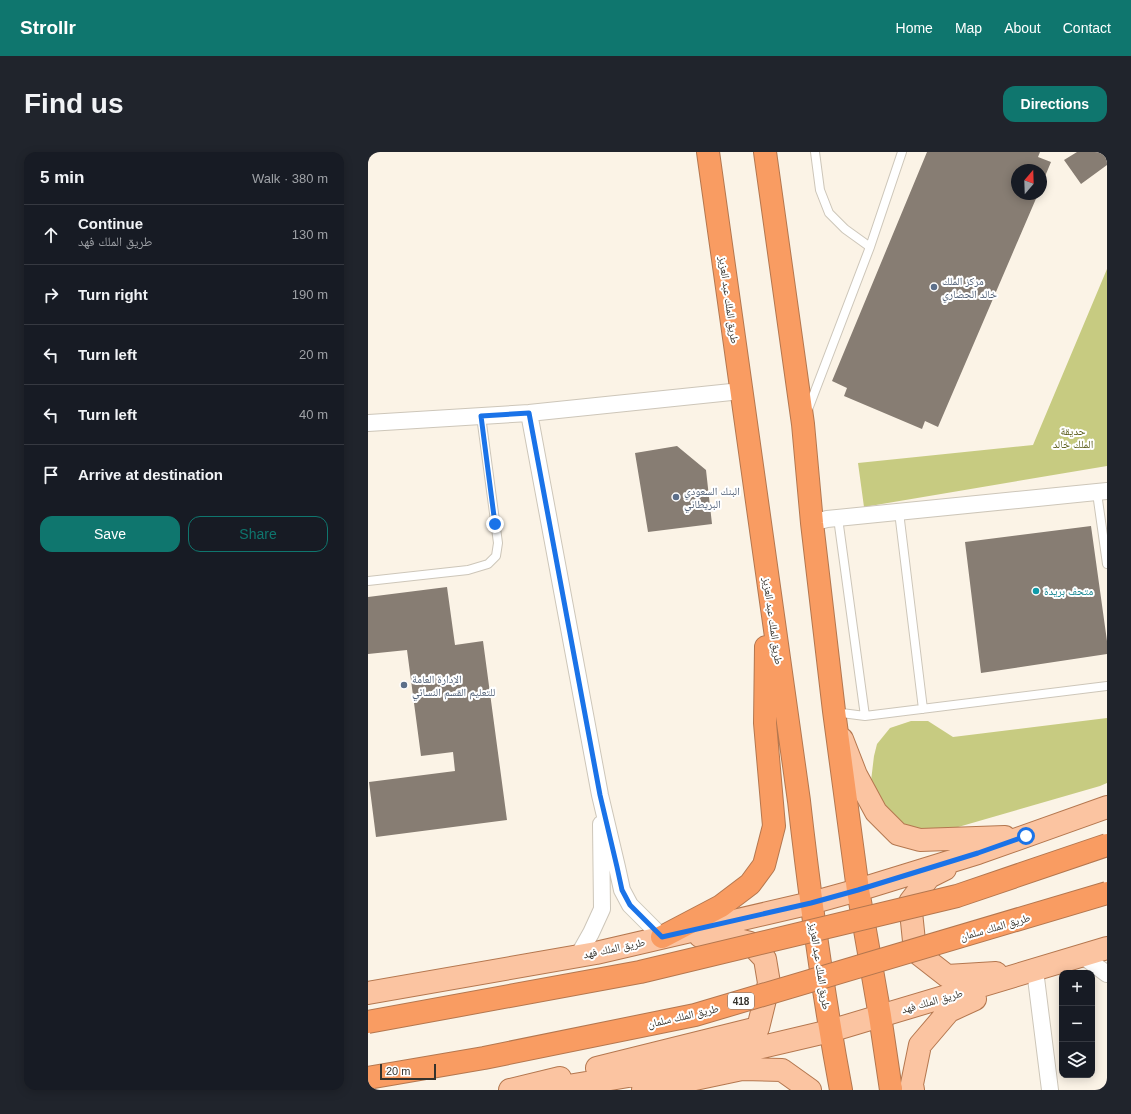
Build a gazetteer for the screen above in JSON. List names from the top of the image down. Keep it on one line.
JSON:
{"streets":{"highway":["طريق الملك عبد العزيز","طريق الملك سلمان","418"],"main road":["طريق الملك فهد"]},"crossings":[["طريق الملك عبد العزيز","طريق الملك فهد"]],"parks":["حديقة الملك خالد"],"places":["مركز الملك خالد الحضاري","البنك السعودي البريطاني","متحف بريدة","الإدارة العامة للتعليم القسم النسائي"],"scale_bar":"20 m","north":"top","page":{"header":"Strollr","nav":["Home","Map","About","Contact"],"buttons":["Directions",["Save","Share"]],"title":"Find us","heading":["5 min","Walk · 380 m"],"list":[["Continue","طريق الملك فهد","130 m"],["Turn right","190 m"],["Turn left","20 m"],["Turn left","40 m"],"Arrive at destination"],"map_buttons":["+","−"],"scale":"20 m"}}
